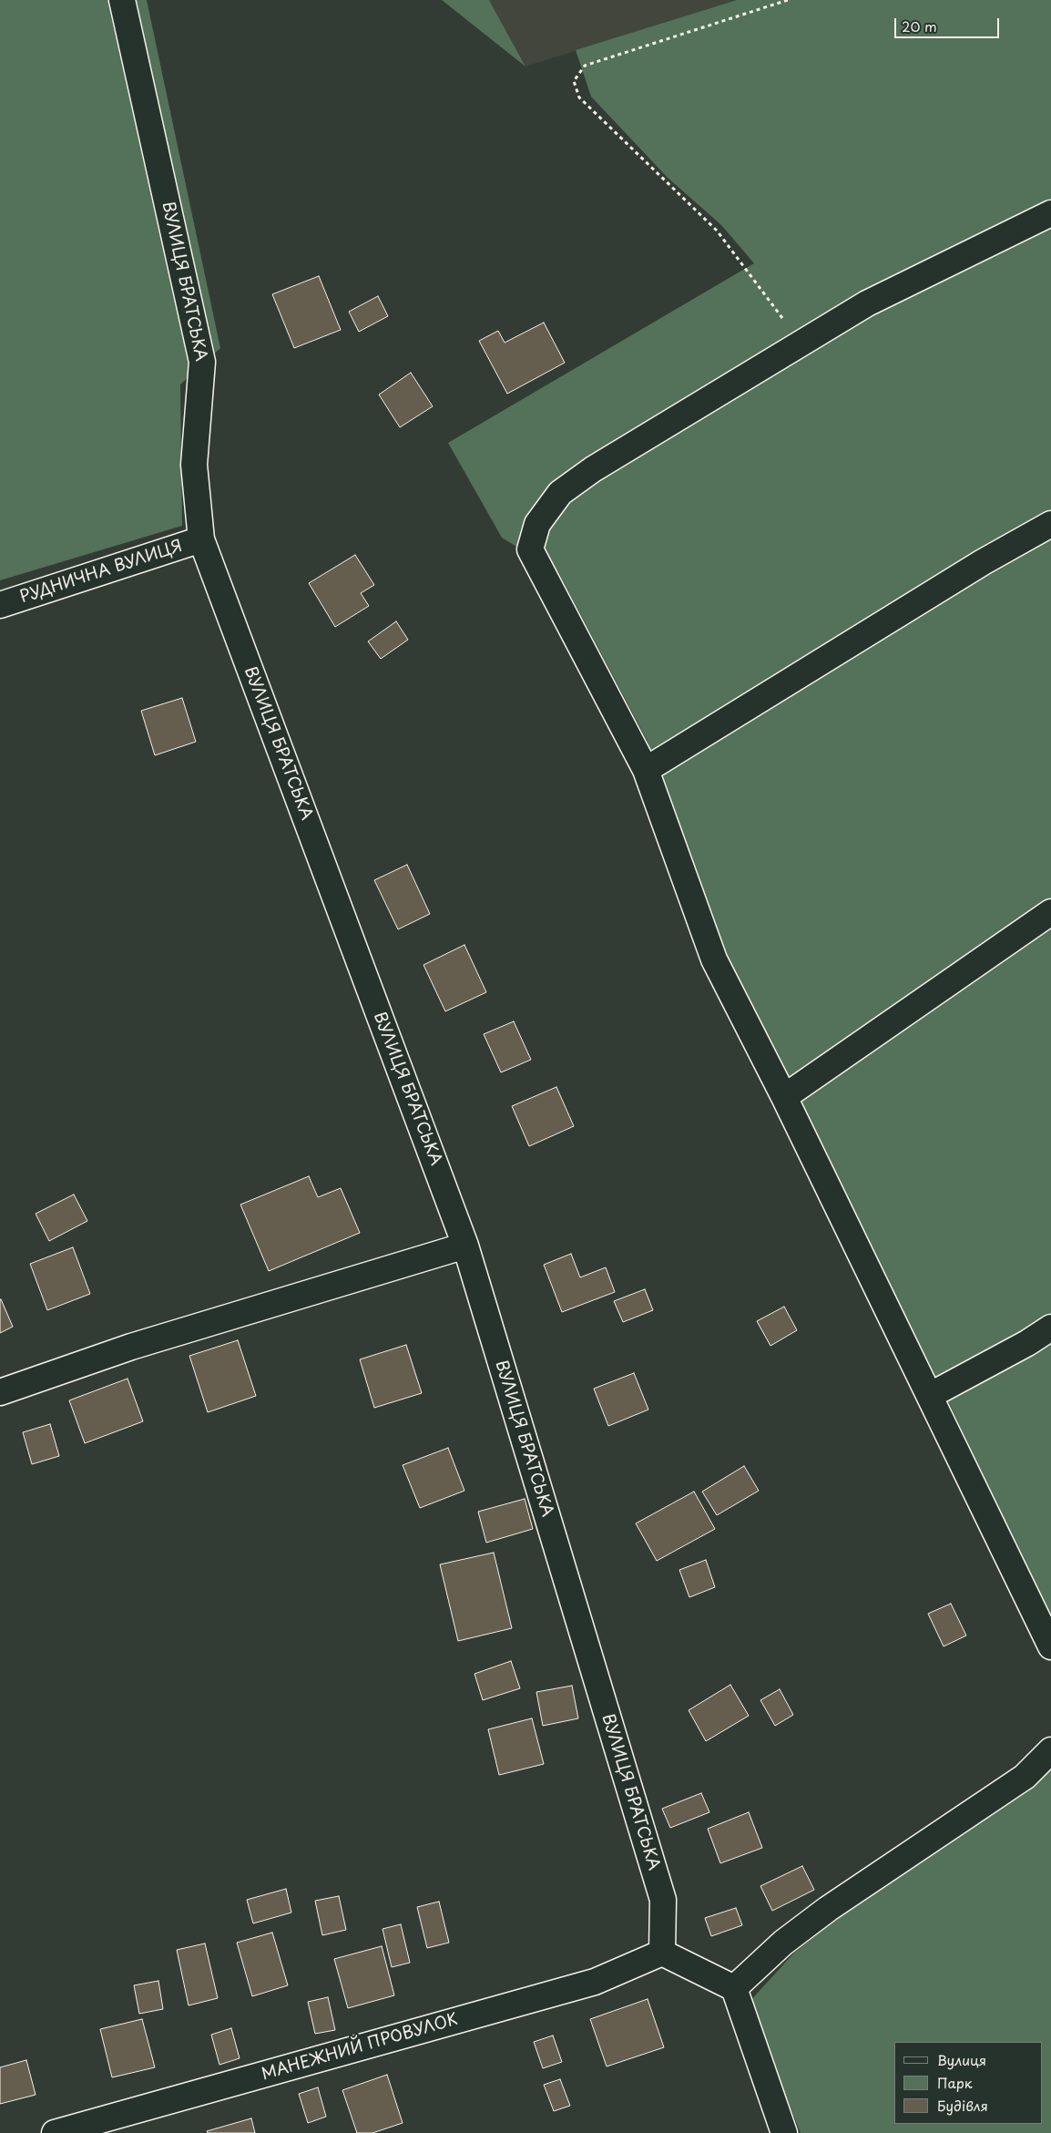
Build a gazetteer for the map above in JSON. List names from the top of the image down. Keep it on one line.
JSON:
{"streets":{"street":["ВУЛИЦЯ БРАТСЬКА","РУДНИЧНА ВУЛИЦЯ","МАНЕЖНИЙ ПРОВУЛОК"]},"crossings":[["ВУЛИЦЯ БРАТСЬКА","РУДНИЧНА ВУЛИЦЯ"],["ВУЛИЦЯ БРАТСЬКА","МАНЕЖНИЙ ПРОВУЛОК"]],"legend":["Вулиця","Парк","Будівля"],"scale_bar":"20 m"}
